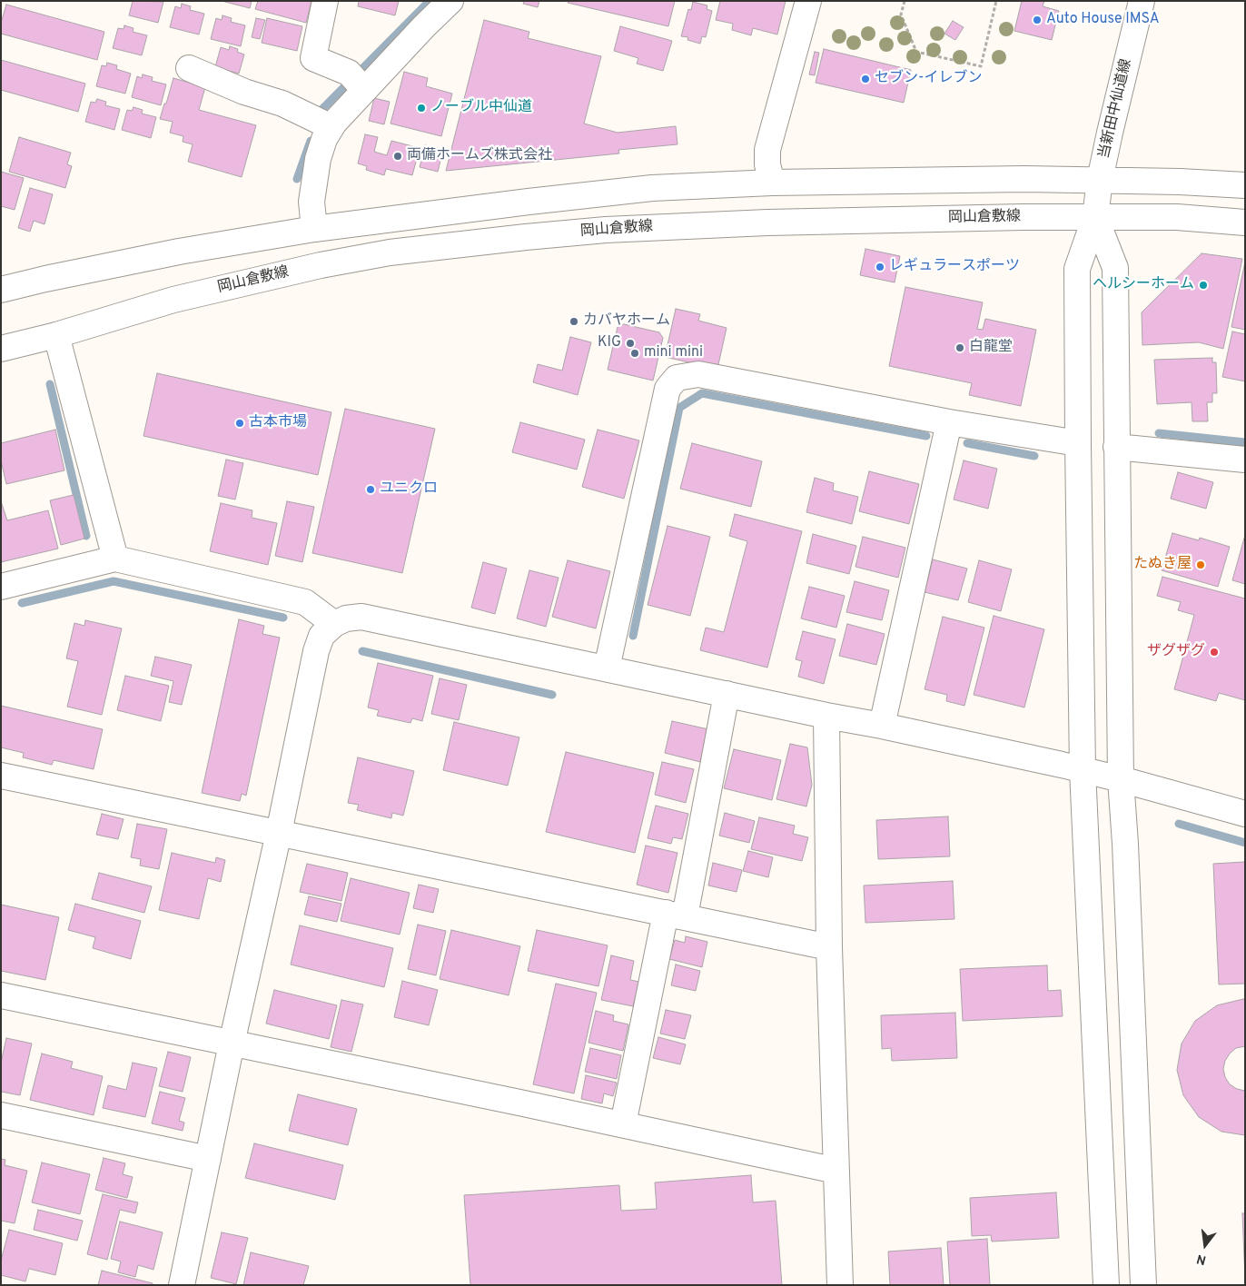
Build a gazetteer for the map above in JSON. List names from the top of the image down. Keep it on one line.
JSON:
{"streets":{"street":["当新田中仙道線","岡山倉敷線"]},"crossings":[["当新田中仙道線","岡山倉敷線"]],"places":["Auto House IMSA","セブン-イレブン","ノーブル中仙道","両備ホームズ株式会社","レギュラースポーツ","ヘルシーホーム","カバヤホーム","KIG","白龍堂","mini mini","古本市場","ユニクロ","たぬき屋","ザグザグ"],"north":"bottom"}
